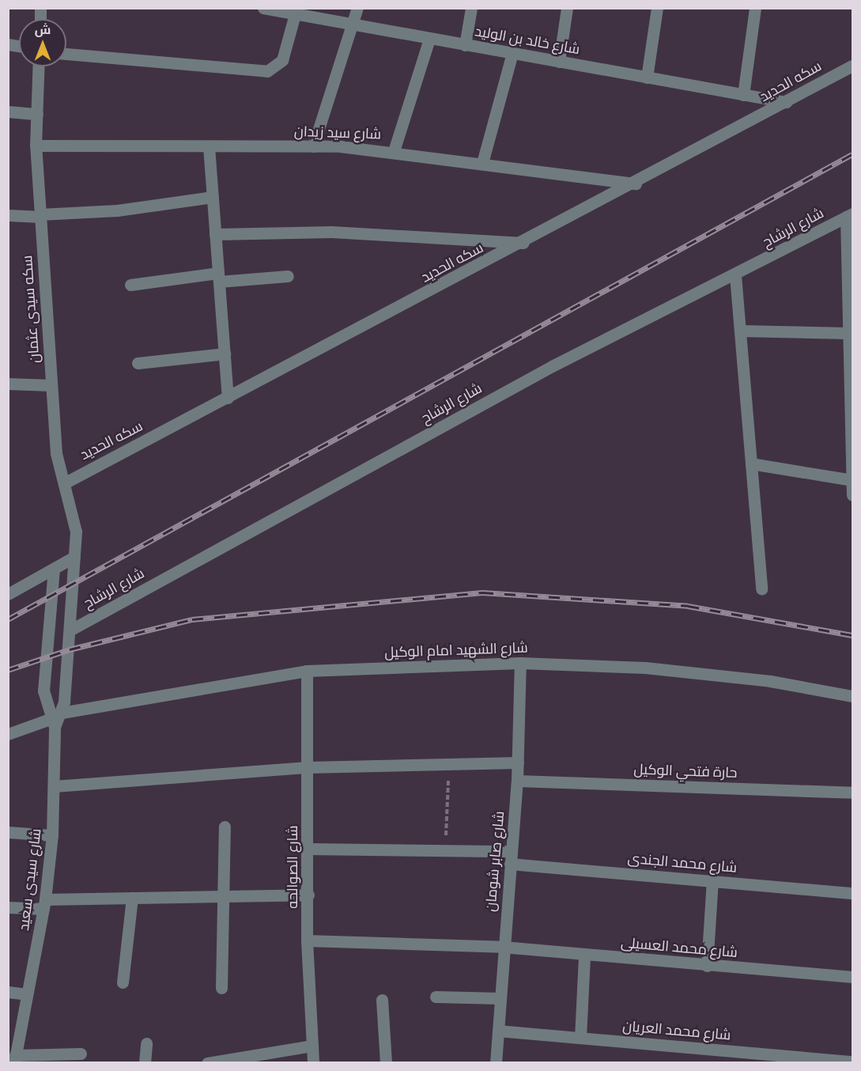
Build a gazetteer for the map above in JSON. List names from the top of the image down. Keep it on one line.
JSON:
{"streets":{"street":["شارع خالد بن الوليد","سكه الحديد","شارع سيد زيدان","شارع الرشاح","سكه سيدى عثمان","شارع الشهيد امام الوكيل","حارة فتحي الوكيل","شارع صابر شومان","شارع محمد الجندى","شارع الصوالحه","شارع سيدى سعيد","شارع محمد العسيلى","شارع محمد العريان"]},"crossings":[["شارع خالد بن الوليد","سكه الحديد"],["سكه الحديد","شارع سيد زيدان"],["سكه الحديد","سكه سيدى عثمان"],["شارع سيد زيدان","سكه سيدى عثمان"],["شارع الرشاح","سكه سيدى عثمان"],["سكه سيدى عثمان","شارع الشهيد امام الوكيل"],["شارع الشهيد امام الوكيل","شارع صابر شومان"],["شارع الشهيد امام الوكيل","شارع الصوالحه"],["حارة فتحي الوكيل","شارع صابر شومان"],["شارع صابر شومان","شارع محمد الجندى"],["شارع صابر شومان","شارع محمد العسيلى"],["شارع صابر شومان","شارع محمد العريان"],["شارع الصوالحه","شارع محمد العسيلى"]],"north":"top"}
